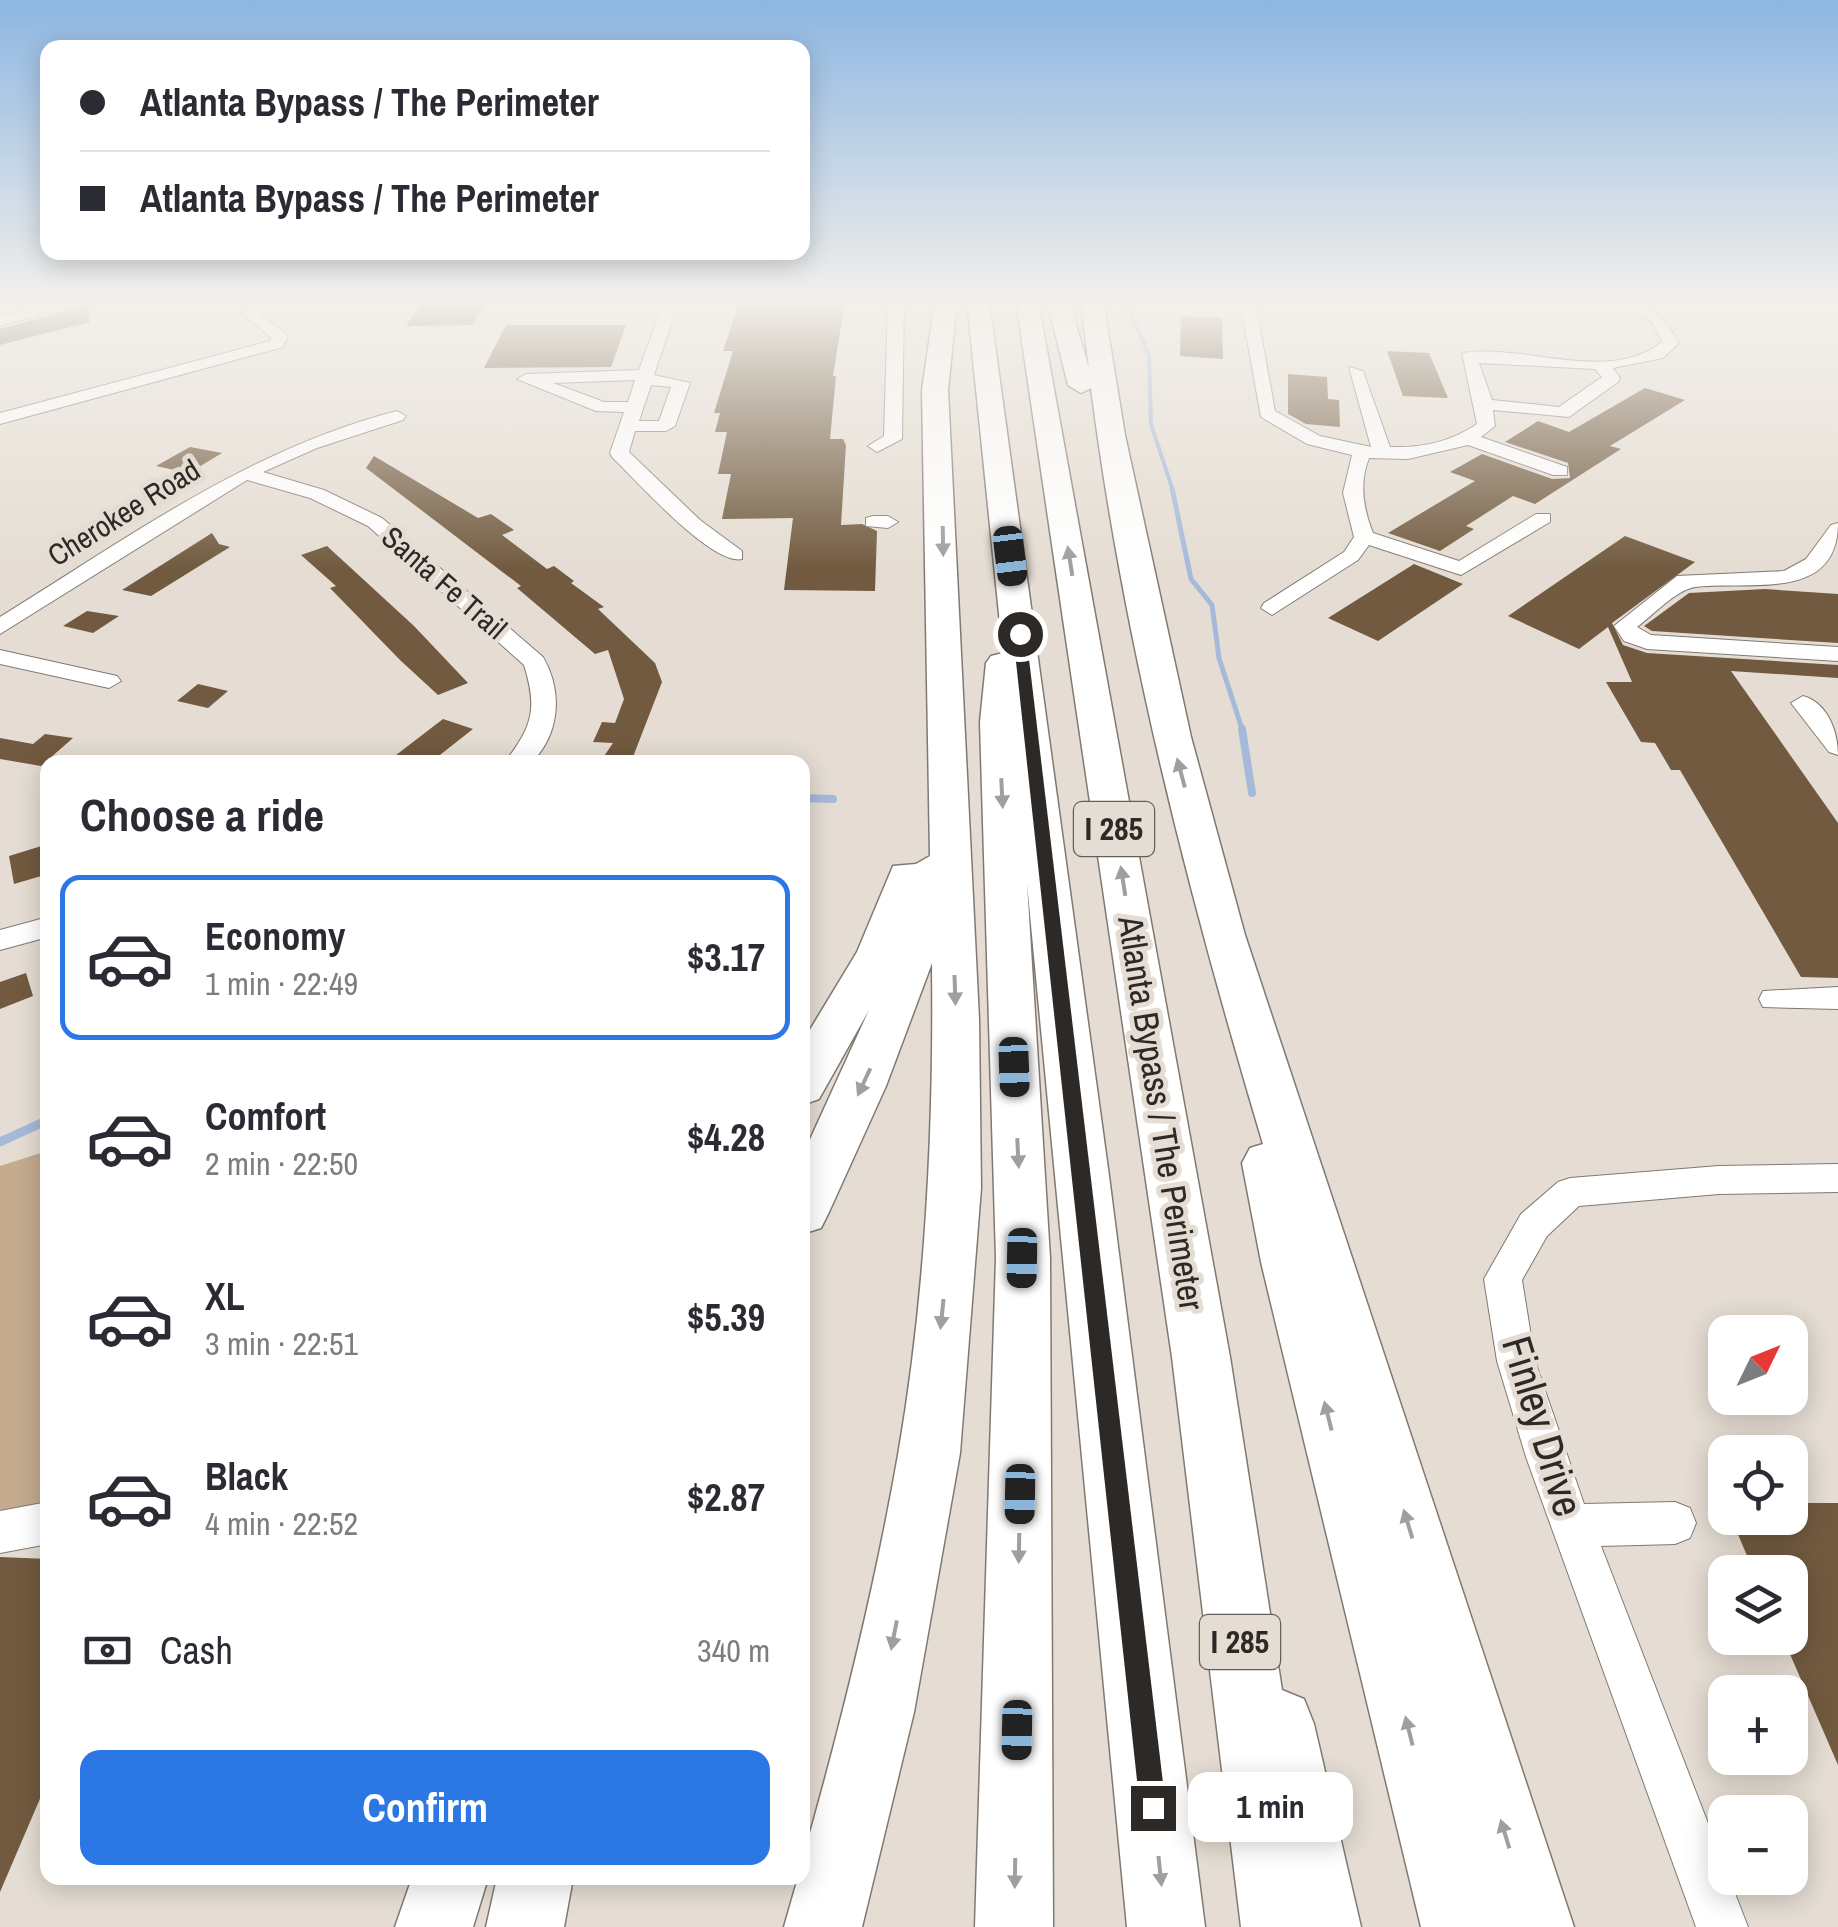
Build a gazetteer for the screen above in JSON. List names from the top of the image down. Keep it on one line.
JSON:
{"streets":{"highway":["I 285","Atlanta Bypass / The Perimeter"],"street":["Cherokee Road","Santa Fe Trail","Finley Drive"]},"crossings":[["Cherokee Road","Santa Fe Trail"]],"north":"top right","page":{"banner":["Atlanta Bypass / The Perimeter","Atlanta Bypass / The Perimeter"],"heading":"Choose a ride","list":[{"name":"Economy","note":"1 min · 22:49","value":"$3.17"},{"name":"Comfort","note":"2 min · 22:50","value":"$4.28"},{"name":"XL","note":"3 min · 22:51","value":"$5.39"},{"name":"Black","note":"4 min · 22:52","value":"$2.87"}],"map_buttons":["+","−"],"pay":["Cash","340 m"],"buttons":"Confirm","bubble":"1 min"}}
